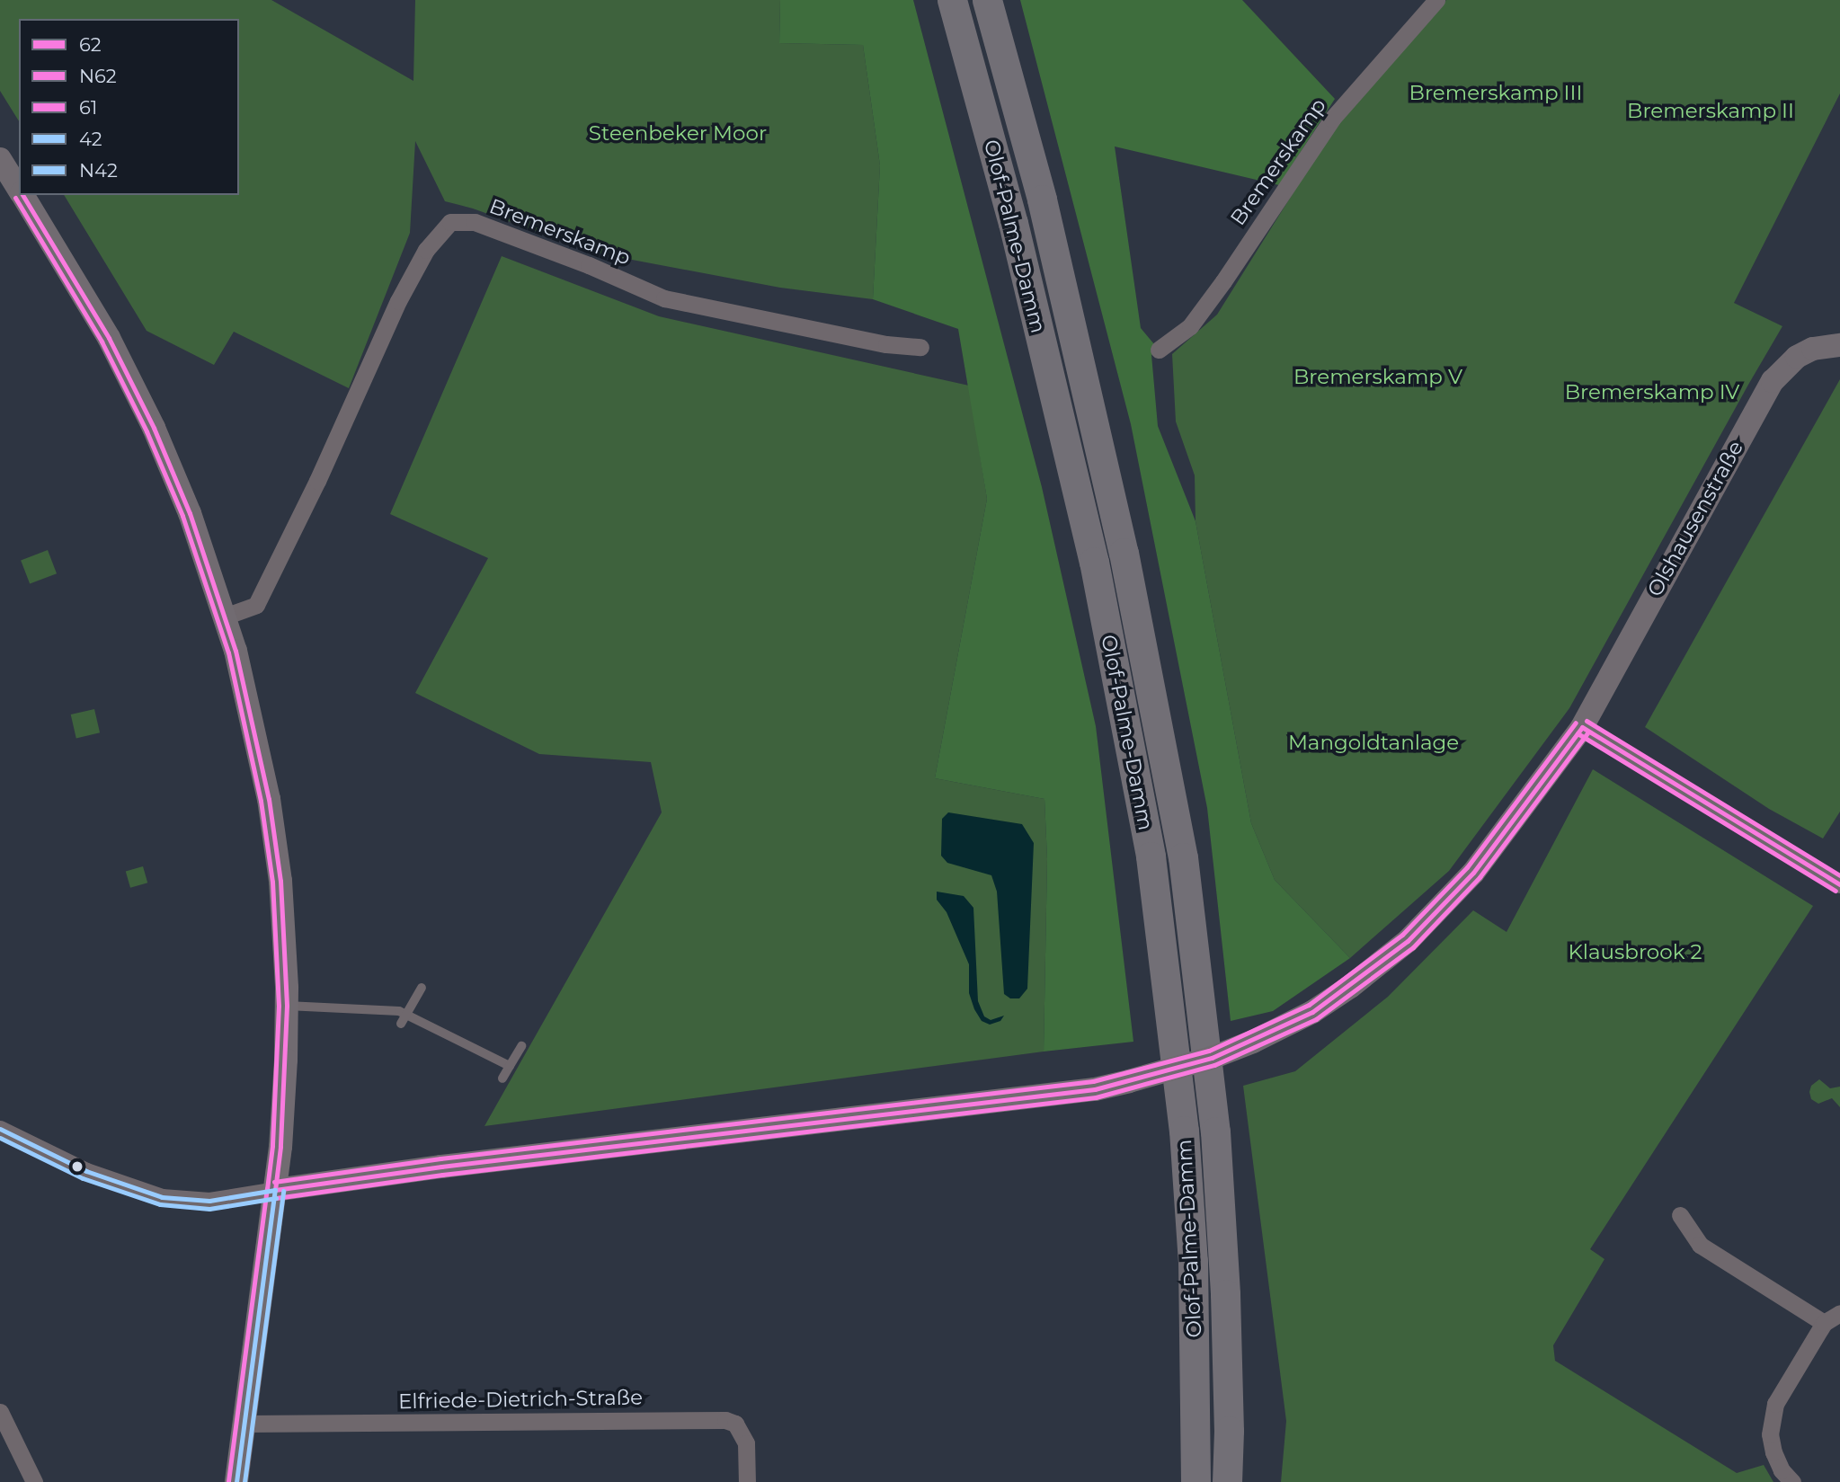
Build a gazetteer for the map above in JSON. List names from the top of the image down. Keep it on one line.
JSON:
{"streets":{"highway":["Olof-Palme-Damm"],"street":["Bremerskamp","Olshausenstraße","Elfriede-Dietrich-Straße"]},"parks":["Bremerskamp III","Bremerskamp II","Steenbeker Moor","Bremerskamp V","Bremerskamp IV","Mangoldtanlage","Klausbrook 2"],"lines":["transit line 62","transit line N62","transit line 61","transit line 42","transit line N42"],"legend":["62","N62","61","42","N42"]}
